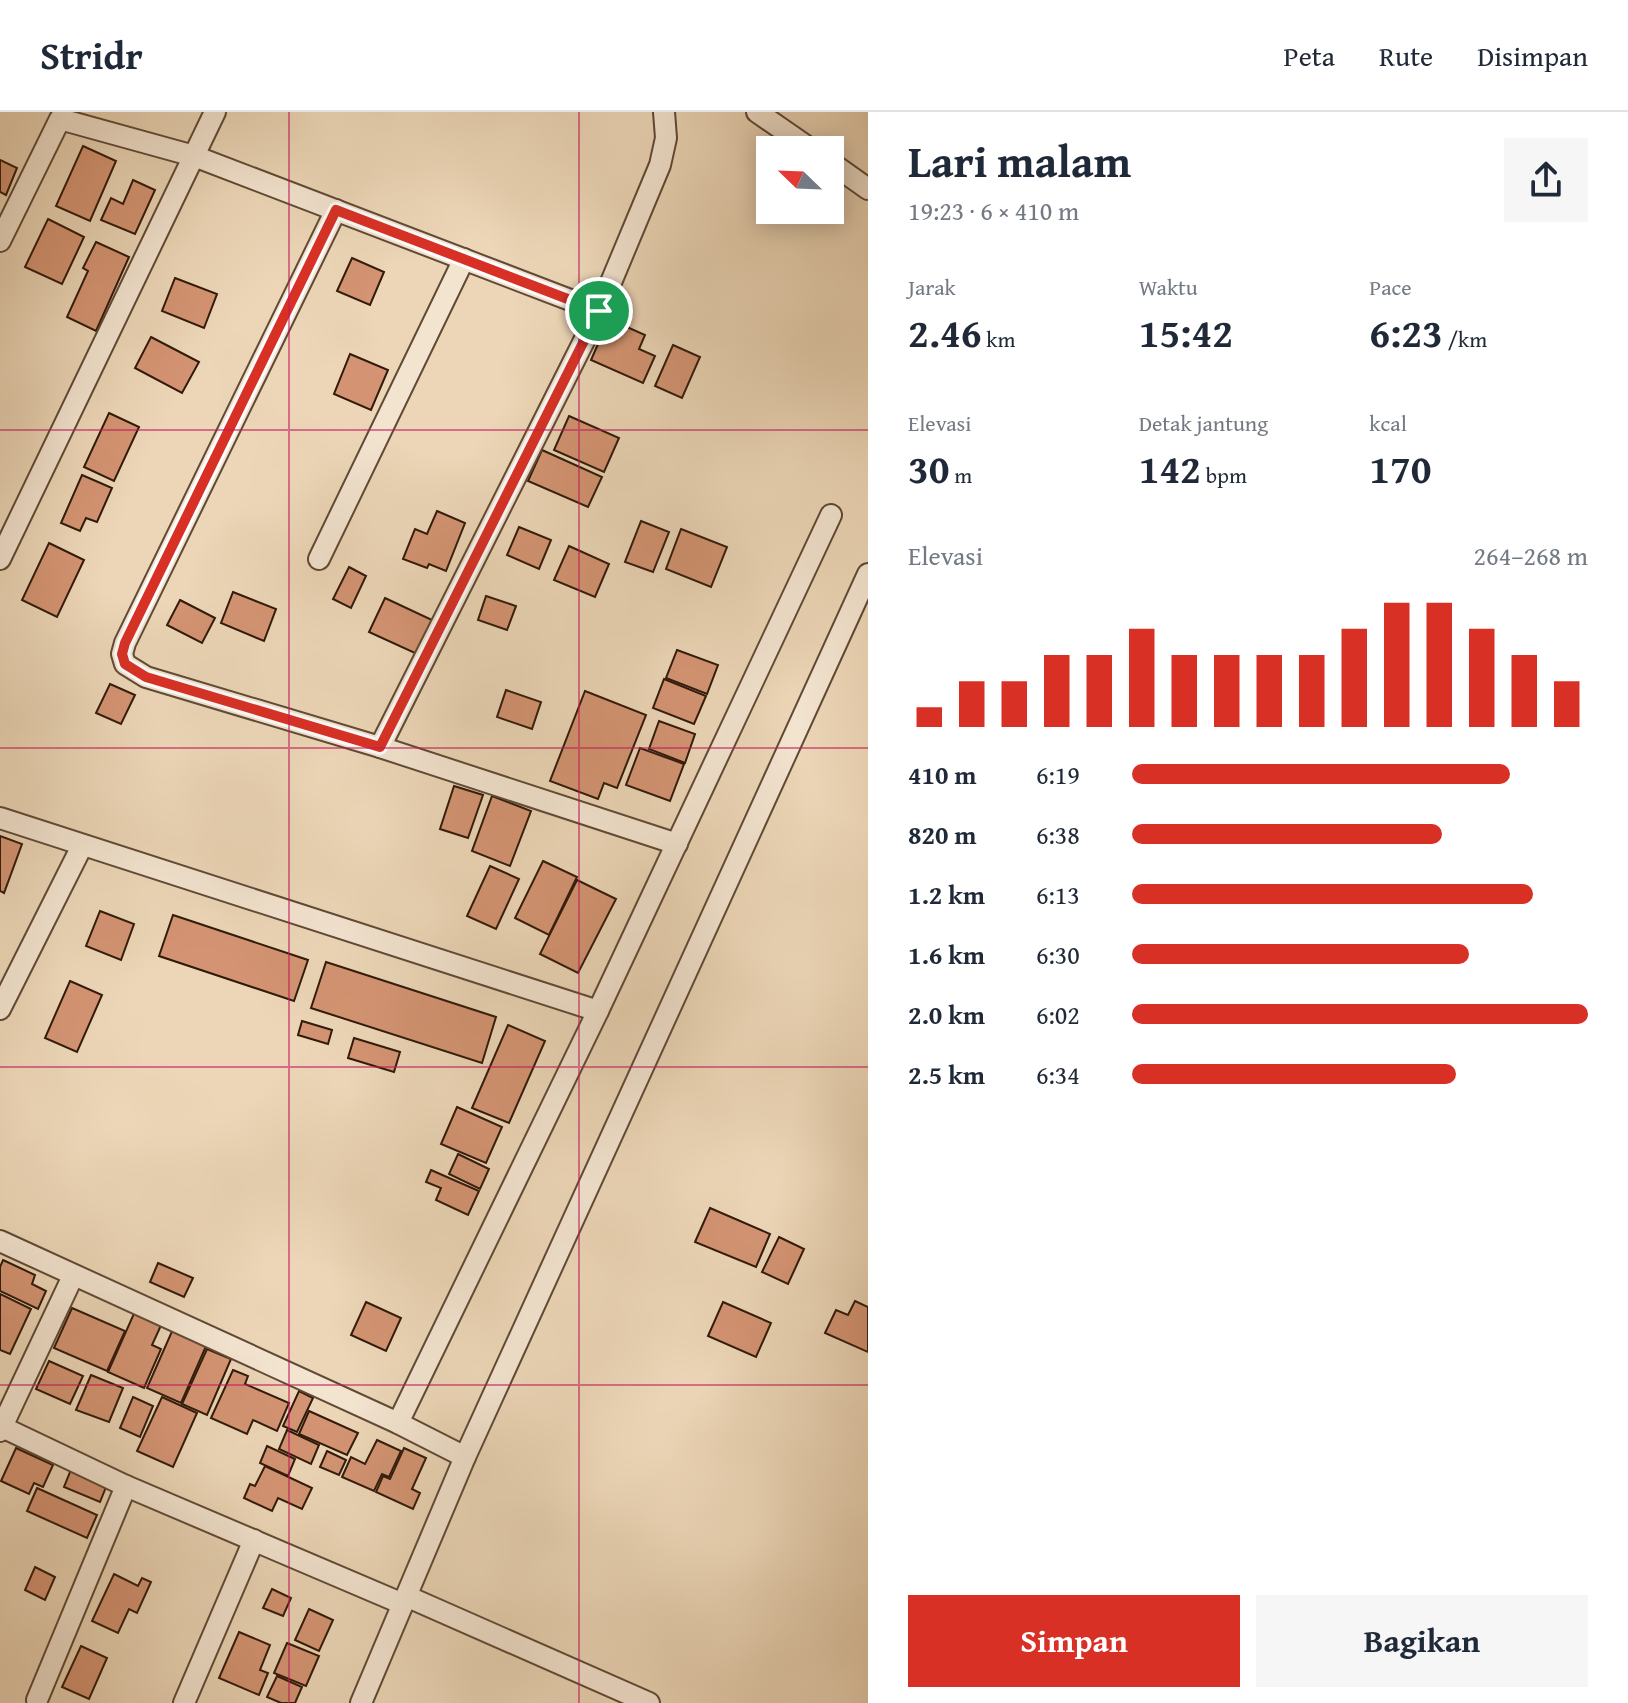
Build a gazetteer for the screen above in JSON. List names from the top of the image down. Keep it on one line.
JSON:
{"north":"top left","page":{"header":"Stridr","nav":["Peta","Rute","Disimpan"],"heading":["Lari malam","19:23 · 6 × 410 m"],"stats":[["Jarak","2.46 km"],["Waktu","15:42"],["Pace","6:23 /km"],["Elevasi","30 m"],["Detak jantung","142 bpm"],["kcal","170"]],"chart":["Elevasi","264–268 m"],"list":[{"name":"410 m","note":"6:19"},{"name":"820 m","note":"6:38"},{"name":"1.2 km","note":"6:13"},{"name":"1.6 km","note":"6:30"},{"name":"2.0 km","note":"6:02"},{"name":"2.5 km","note":"6:34"}],"buttons":["Simpan","Bagikan"]}}
